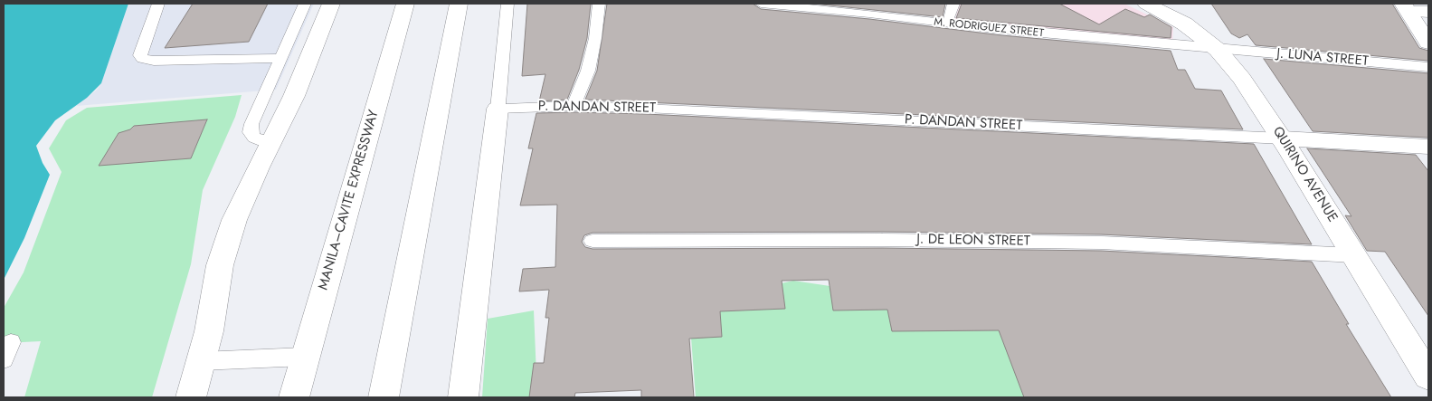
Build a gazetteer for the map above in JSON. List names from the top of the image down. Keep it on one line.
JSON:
{"streets":{"main road":["P. DANDAN STREET","QUIRINO AVENUE","MANILA–CAVITE EXPRESSWAY"],"lane":["M. RODRIGUEZ STREET","J. LUNA STREET","J. DE LEON STREET"]},"crossings":[["M. RODRIGUEZ STREET","J. LUNA STREET"],["M. RODRIGUEZ STREET","QUIRINO AVENUE"],["J. LUNA STREET","QUIRINO AVENUE"],["P. DANDAN STREET","QUIRINO AVENUE"],["QUIRINO AVENUE","J. DE LEON STREET"]]}
